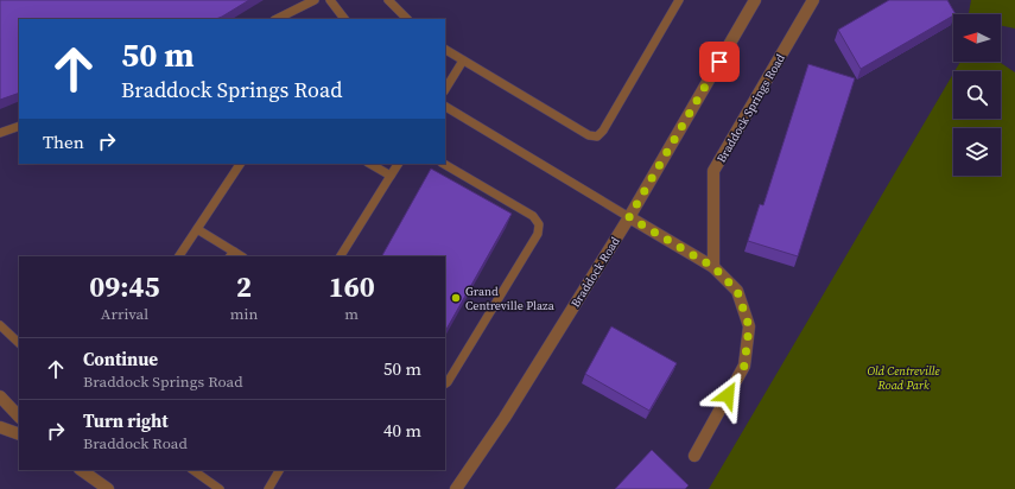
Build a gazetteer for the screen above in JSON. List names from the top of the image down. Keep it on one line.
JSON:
{"streets":{"street":["Braddock Springs Road","Braddock Road"]},"parks":["Old Centreville Road Park"],"places":["Grand Centreville Plaza"],"north":"left","page":{"turn":["50 m","Braddock Springs Road"],"then":"Then","eta":["09:45","Arrival","2","min","160","m"],"list":[{"name":"Continue","note":"Braddock Springs Road","value":"50 m"},{"name":"Turn right","note":"Braddock Road","value":"40 m"}]}}
